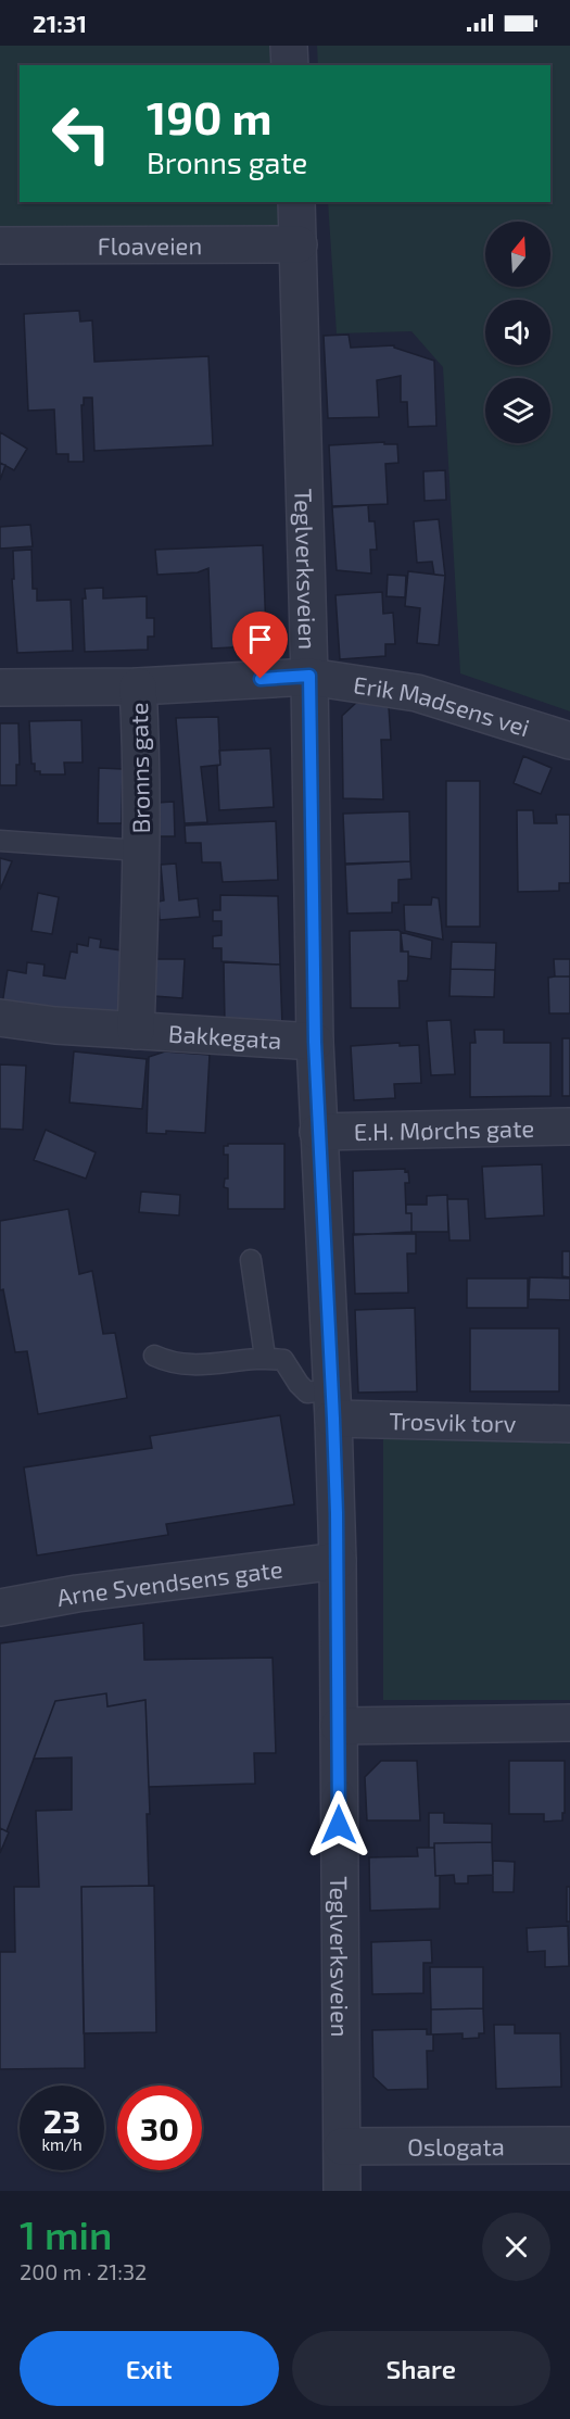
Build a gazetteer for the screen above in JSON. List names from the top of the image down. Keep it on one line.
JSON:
{"streets":{"street":["Floaveien","Teglverksveien","Erik Madsens vei","Bronns gate","Bakkegata","E.H. Mørchs gate","Trosvik torv","Arne Svendsens gate","Oslogata"]},"crossings":[["Floaveien","Teglverksveien"],["Teglverksveien","Erik Madsens vei"],["Teglverksveien","Bronns gate"],["Teglverksveien","Bakkegata"],["Teglverksveien","E.H. Mørchs gate"],["Teglverksveien","Trosvik torv"],["Teglverksveien","Arne Svendsens gate"],["Teglverksveien","Oslogata"],["Erik Madsens vei","Bronns gate"],["Bronns gate","Bakkegata"]],"north":"top","page":{"status":"21:31","turn":["190 m","Bronns gate"],"speed":"23 km/h","limit":"30","heading":["1 min","200 m · 21:32"],"buttons":["Exit","Share"]}}
